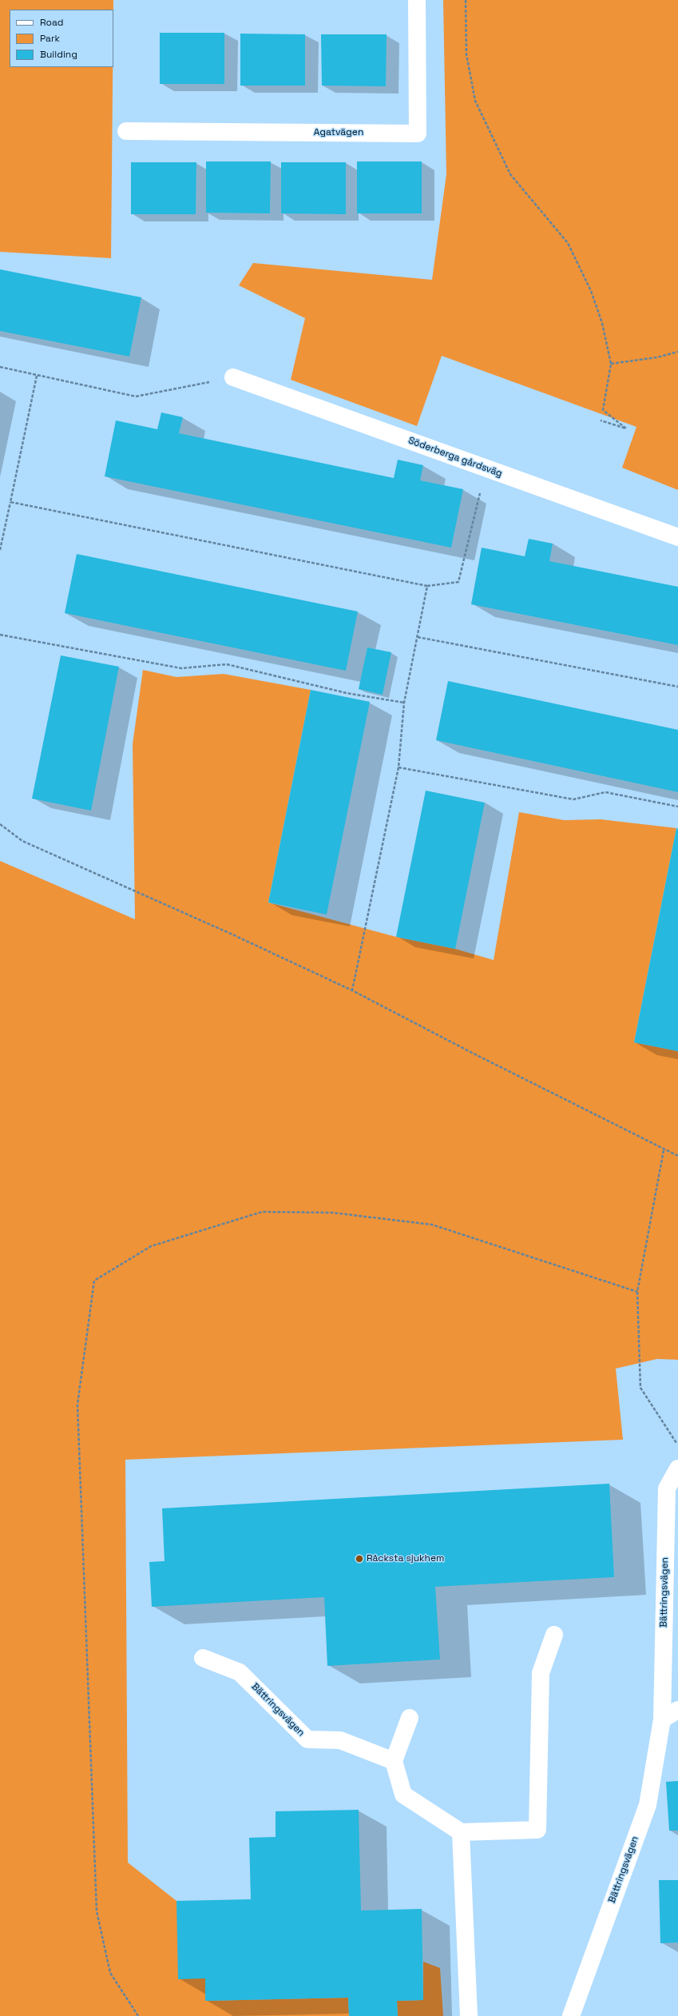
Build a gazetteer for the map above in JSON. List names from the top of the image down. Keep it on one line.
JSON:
{"streets":{"street":["Agatvägen","Söderberga gårdsväg","Bättringsvägen"]},"places":["Råcksta sjukhem"],"legend":["Road","Park","Building"]}
